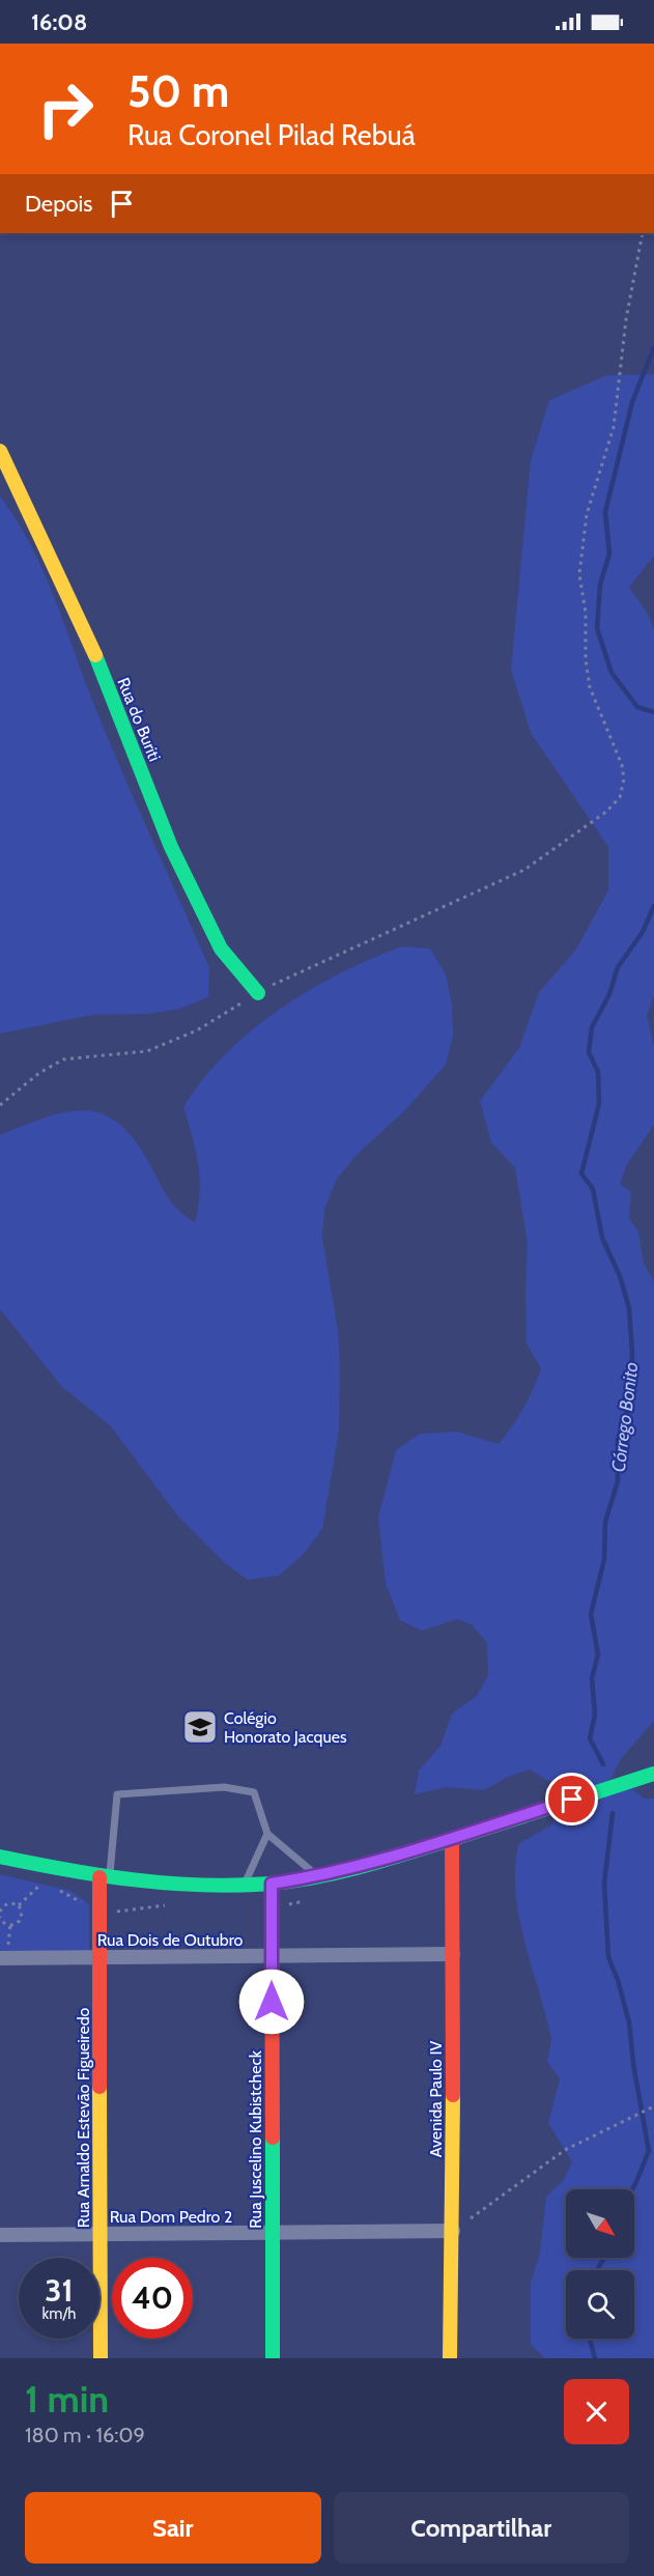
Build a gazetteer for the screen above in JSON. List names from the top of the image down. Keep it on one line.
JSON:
{"streets":{"street":["Rua do Buriti","Rua Dois de Outubro","Avenida Paulo IV","Rua Arnaldo Estevão Figueiredo","Rua Juscelino Kubistcheck","Rua Dom Pedro 2"]},"crossings":[["Rua Dois de Outubro","Avenida Paulo IV"],["Rua Dois de Outubro","Rua Arnaldo Estevão Figueiredo"],["Rua Dois de Outubro","Rua Juscelino Kubistcheck"],["Avenida Paulo IV","Rua Dom Pedro 2"],["Rua Arnaldo Estevão Figueiredo","Rua Dom Pedro 2"],["Rua Juscelino Kubistcheck","Rua Dom Pedro 2"]],"water":["Córrego Bonito"],"places":{"school or university":["Colégio Honorato Jacques"]},"north":"bottom right","page":{"status":"16:08","turn":["50 m","Rua Coronel Pilad Rebuá"],"then":"Depois","speed":"31 km/h","limit":"40","heading":["1 min","180 m · 16:09"],"buttons":["Sair","Compartilhar"]}}
